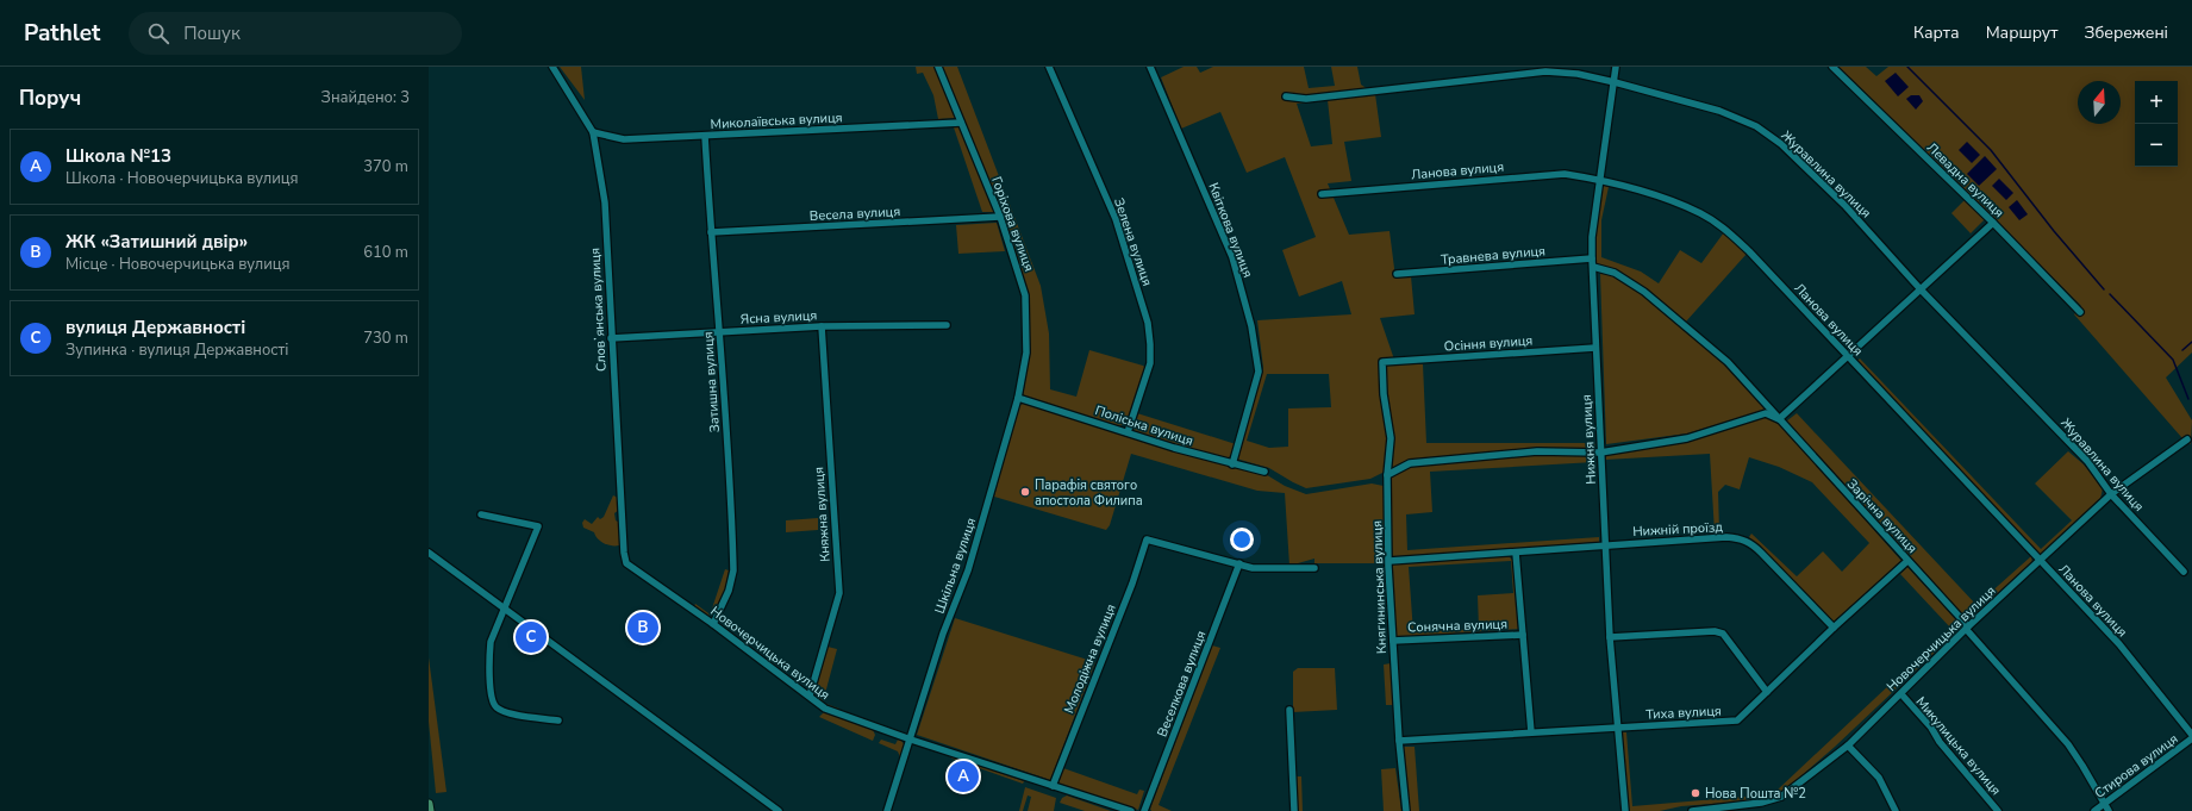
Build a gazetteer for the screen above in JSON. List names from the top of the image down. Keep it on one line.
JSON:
{"streets":{"street":["Миколаївська вулиця","Ланова вулиця","Журавлина вулиця","Левадна вулиця","Весела вулиця","Горіхова вулиця","Квіткова вулиця","Зелена вулиця","Травнева вулиця","Словʼянська вулиця","Ясна вулиця","Осіння вулиця","Затишна вулиця","Поліська вулиця","Нижня вулиця","Княжна вулиця","Зарічна вулиця","Нижній проїзд","Шкільна вулиця","Княгининська вулиця","Сонячна вулиця","Новочерчицька вулиця","Молодіжна вулиця","Веселкова вулиця","Тиха вулиця","Микулицька вулиця","Стирова вулиця"]},"crossings":[["Миколаївська вулиця","Горіхова вулиця"],["Миколаївська вулиця","Словʼянська вулиця"],["Миколаївська вулиця","Затишна вулиця"],["Ланова вулиця","Нижня вулиця"],["Ланова вулиця","Новочерчицька вулиця"],["Журавлина вулиця","Нижня вулиця"],["Журавлина вулиця","Новочерчицька вулиця"],["Весела вулиця","Горіхова вулиця"],["Весела вулиця","Затишна вулиця"],["Горіхова вулиця","Поліська вулиця"],["Горіхова вулиця","Шкільна вулиця"],["Квіткова вулиця","Поліська вулиця"],["Зелена вулиця","Поліська вулиця"],["Травнева вулиця","Нижня вулиця"],["Словʼянська вулиця","Ясна вулиця"],["Словʼянська вулиця","Новочерчицька вулиця"],["Ясна вулиця","Затишна вулиця"],["Ясна вулиця","Княжна вулиця"],["Осіння вулиця","Нижня вулиця"],["Осіння вулиця","Княгининська вулиця"],["Затишна вулиця","Новочерчицька вулиця"],["Поліська вулиця","Шкільна вулиця"],["Нижня вулиця","Зарічна вулиця"],["Нижня вулиця","Нижній проїзд"],["Нижня вулиця","Тиха вулиця"],["Княжна вулиця","Новочерчицька вулиця"],["Зарічна вулиця","Новочерчицька вулиця"],["Зарічна вулиця","Тиха вулиця"],["Зарічна вулиця","Стирова вулиця"],["Нижній проїзд","Княгининська вулиця"],["Нижній проїзд","Тиха вулиця"],["Шкільна вулиця","Новочерчицька вулиця"],["Княгининська вулиця","Сонячна вулиця"],["Княгининська вулиця","Тиха вулиця"],["Новочерчицька вулиця","Молодіжна вулиця"],["Новочерчицька вулиця","Микулицька вулиця"],["Молодіжна вулиця","Веселкова вулиця"]],"places":["Парафія святого апостола Филипа","Нова Пошта №2"],"north":"top","page":{"header":"Pathlet","search":"Пошук","nav":["Карта","Маршрут","Збережені"],"heading":["Поруч","Знайдено: 3"],"map_buttons":["+","−"],"list":[{"mark":"A","name":"Школа №13","note":"Школа · Новочерчицька вулиця","value":"370 m"},{"mark":"B","name":"ЖК «Затишний двір»","note":"Місце · Новочерчицька вулиця","value":"610 m"},{"mark":"C","name":"вулиця Державності","note":"Зупинка · вулиця Державності","value":"730 m"}],"pins":["B","C","A"]}}
